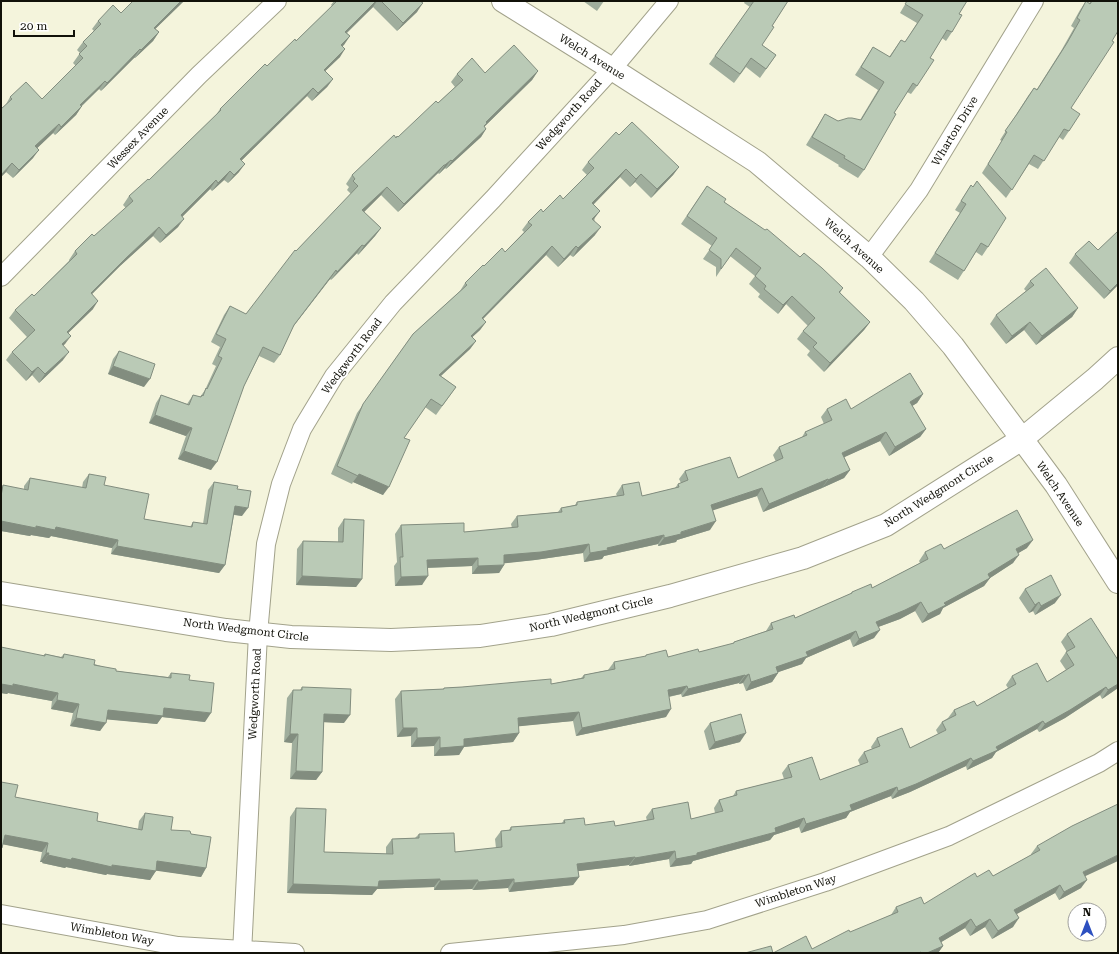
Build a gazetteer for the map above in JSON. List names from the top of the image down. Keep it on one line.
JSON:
{"streets":{"street":["Welch Avenue","Wedgworth Road","Wharton Drive","Wessex Avenue","North Wedgmont Circle","Wimbleton Way"]},"crossings":[["Welch Avenue","Wedgworth Road"],["Welch Avenue","Wharton Drive"],["Welch Avenue","North Wedgmont Circle"],["Wedgworth Road","North Wedgmont Circle"],["Wedgworth Road","Wimbleton Way"]],"scale_bar":"20 m","north":"top"}
